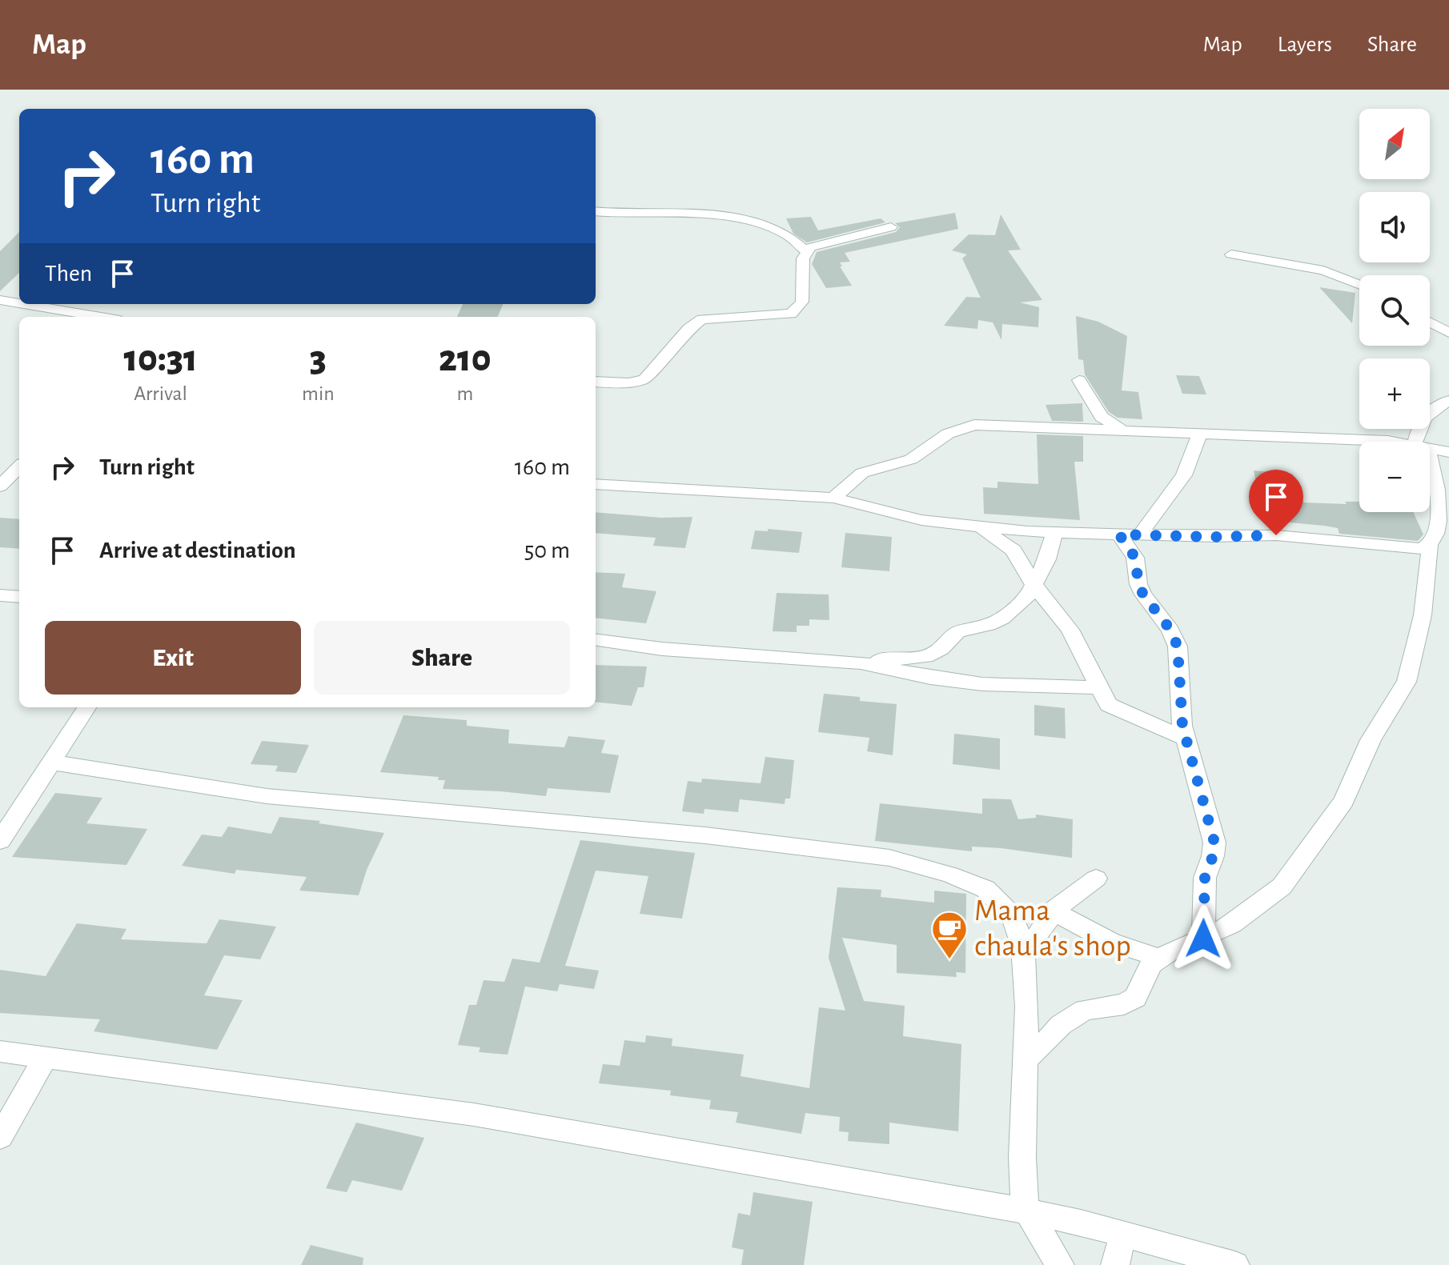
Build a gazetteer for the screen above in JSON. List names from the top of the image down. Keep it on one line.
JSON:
{"places":{"cafe":["Mama chaula's shop"]},"north":"top right","page":{"header":"Map","nav":["Map","Layers","Share"],"map_buttons":["+","−"],"turn":["160 m","Turn right"],"then":"Then","eta":["10:31","Arrival","3","min","210","m"],"list":[{"name":"Turn right","value":"160 m"},{"name":"Arrive at destination","value":"50 m"}],"buttons":["Exit","Share"]}}
